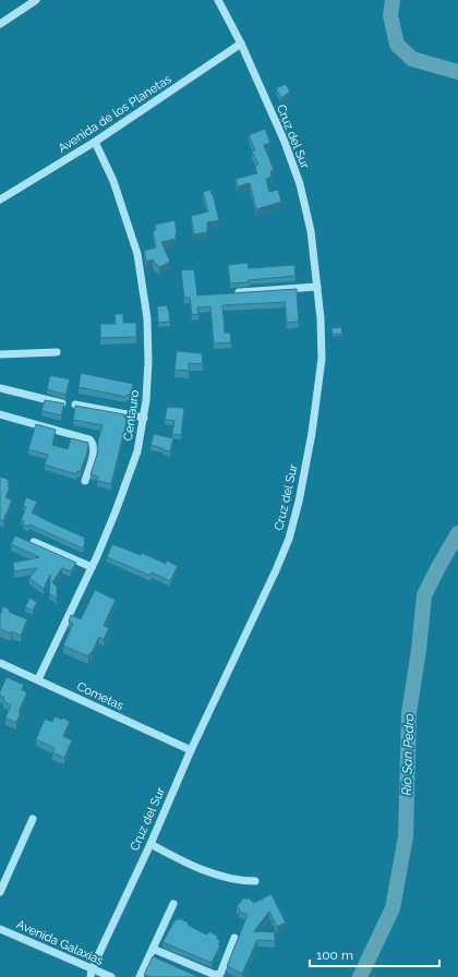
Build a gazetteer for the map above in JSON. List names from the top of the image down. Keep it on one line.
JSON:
{"streets":{"street":["Avenida de los Planetas","Cruz del Sur","Centauro","Cometas","Avenida Galaxias"]},"crossings":[["Avenida de los Planetas","Cruz del Sur"],["Avenida de los Planetas","Centauro"],["Cruz del Sur","Cometas"],["Cruz del Sur","Avenida Galaxias"],["Centauro","Cometas"]],"water":["Río San Pedro"],"scale_bar":"100 m"}
